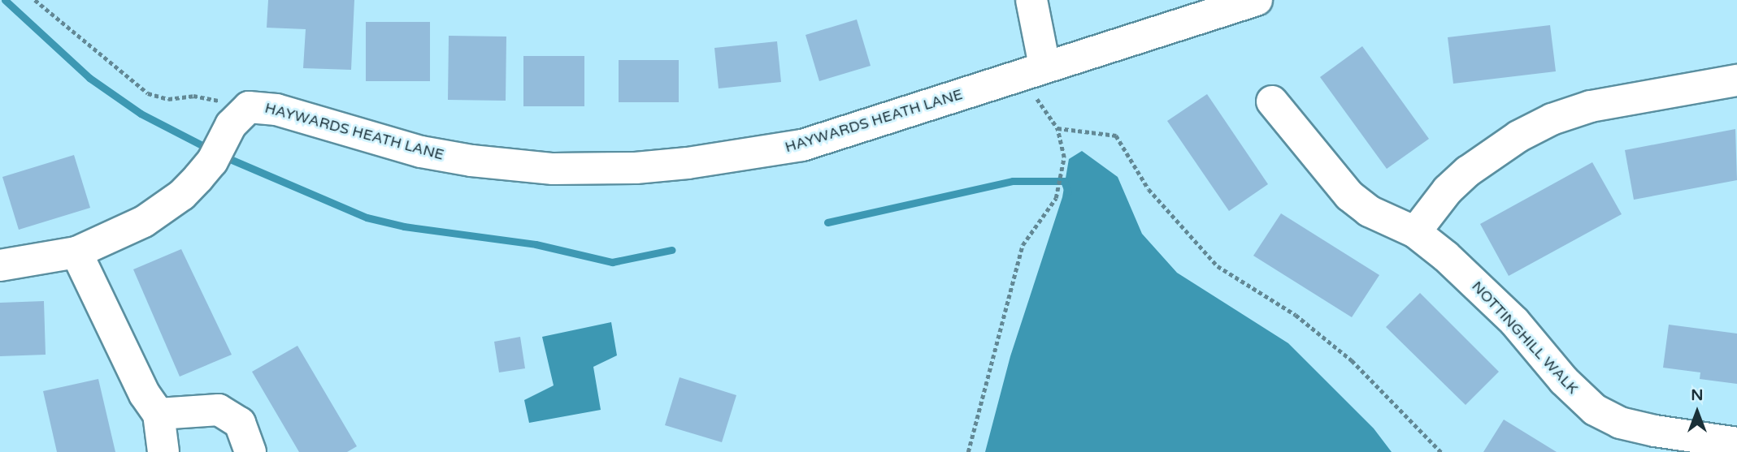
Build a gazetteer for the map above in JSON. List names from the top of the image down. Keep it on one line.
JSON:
{"streets":{"street":["HAYWARDS HEATH LANE","NOTTINGHILL WALK"]},"north":"top"}
